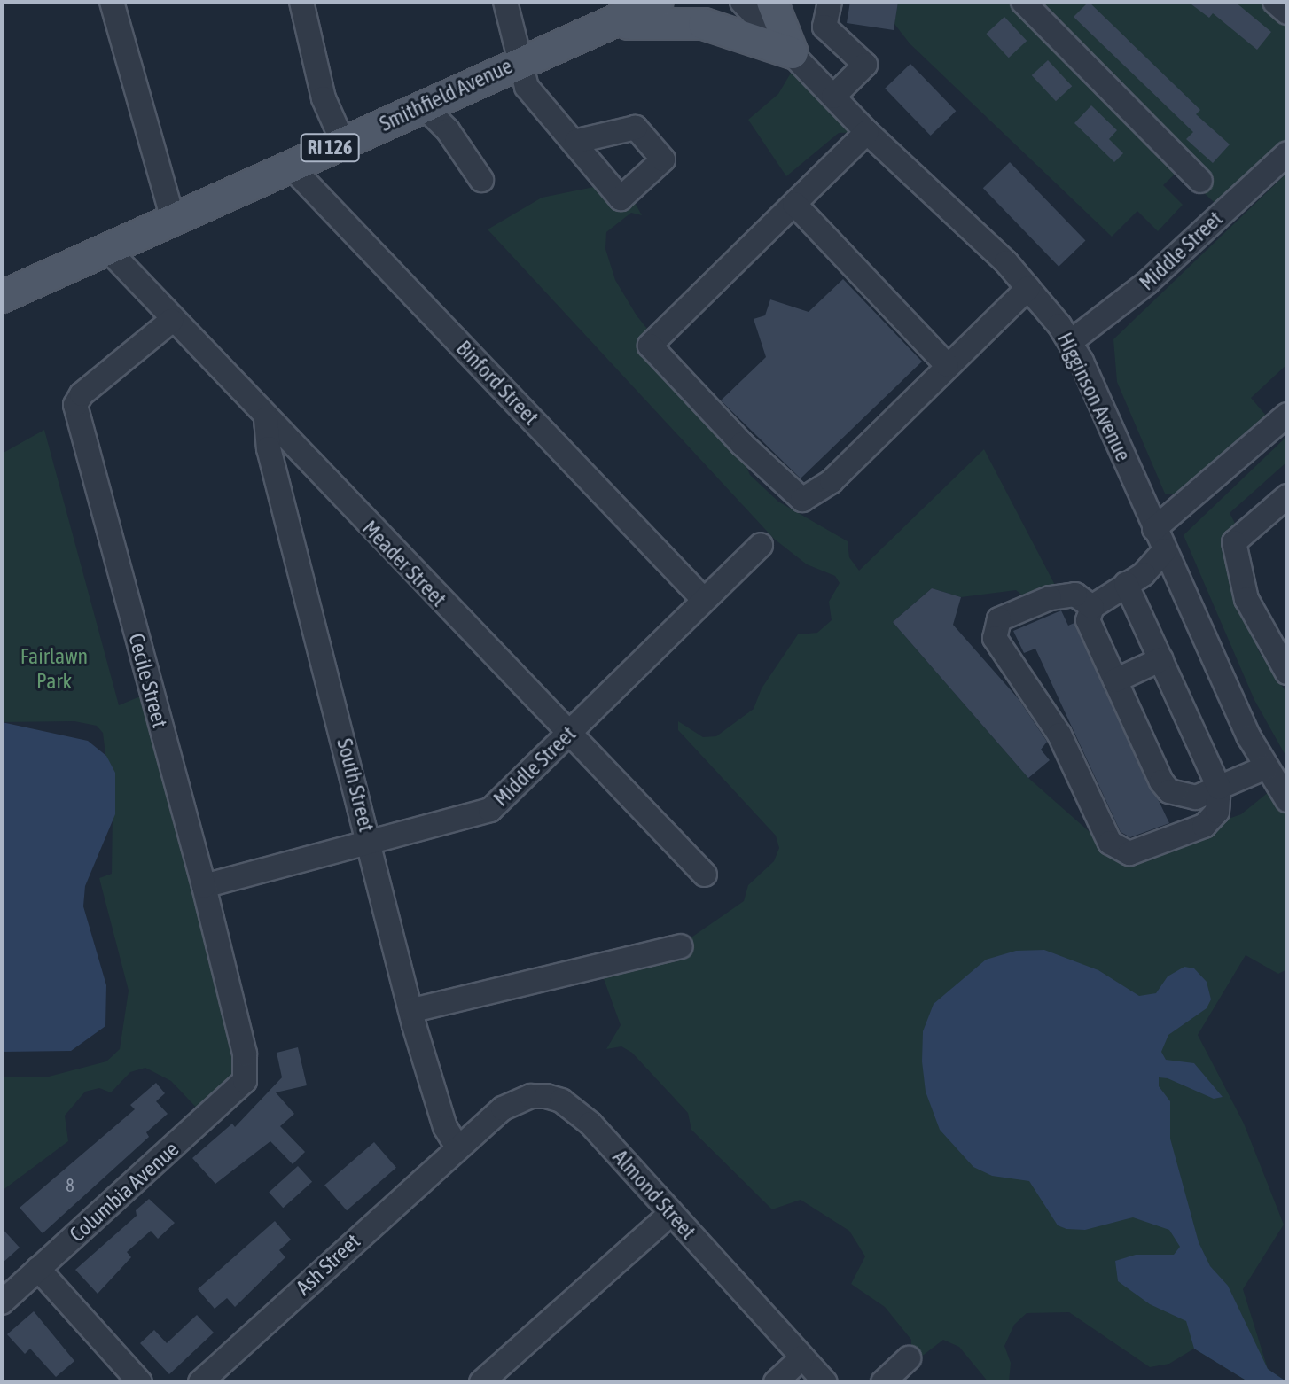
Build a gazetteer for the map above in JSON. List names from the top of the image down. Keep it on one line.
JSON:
{"streets":{"main road":["Smithfield Avenue","RI 126"],"street":["Middle Street","Binford Street","Higginson Avenue","Meader Street","Cecile Street","South Street","Columbia Avenue","Almond Street","Ash Street"]},"crossings":[["Smithfield Avenue","Binford Street"],["Smithfield Avenue","Meader Street"],["Middle Street","Binford Street"],["Middle Street","Higginson Avenue"],["Middle Street","Meader Street"],["Middle Street","Cecile Street"],["Middle Street","South Street"],["Meader Street","Cecile Street"],["Meader Street","South Street"],["Cecile Street","Columbia Avenue"],["South Street","Almond Street"],["South Street","Ash Street"],["Almond Street","Ash Street"]],"parks":["Fairlawn Park"],"house_numbers":["8"]}
